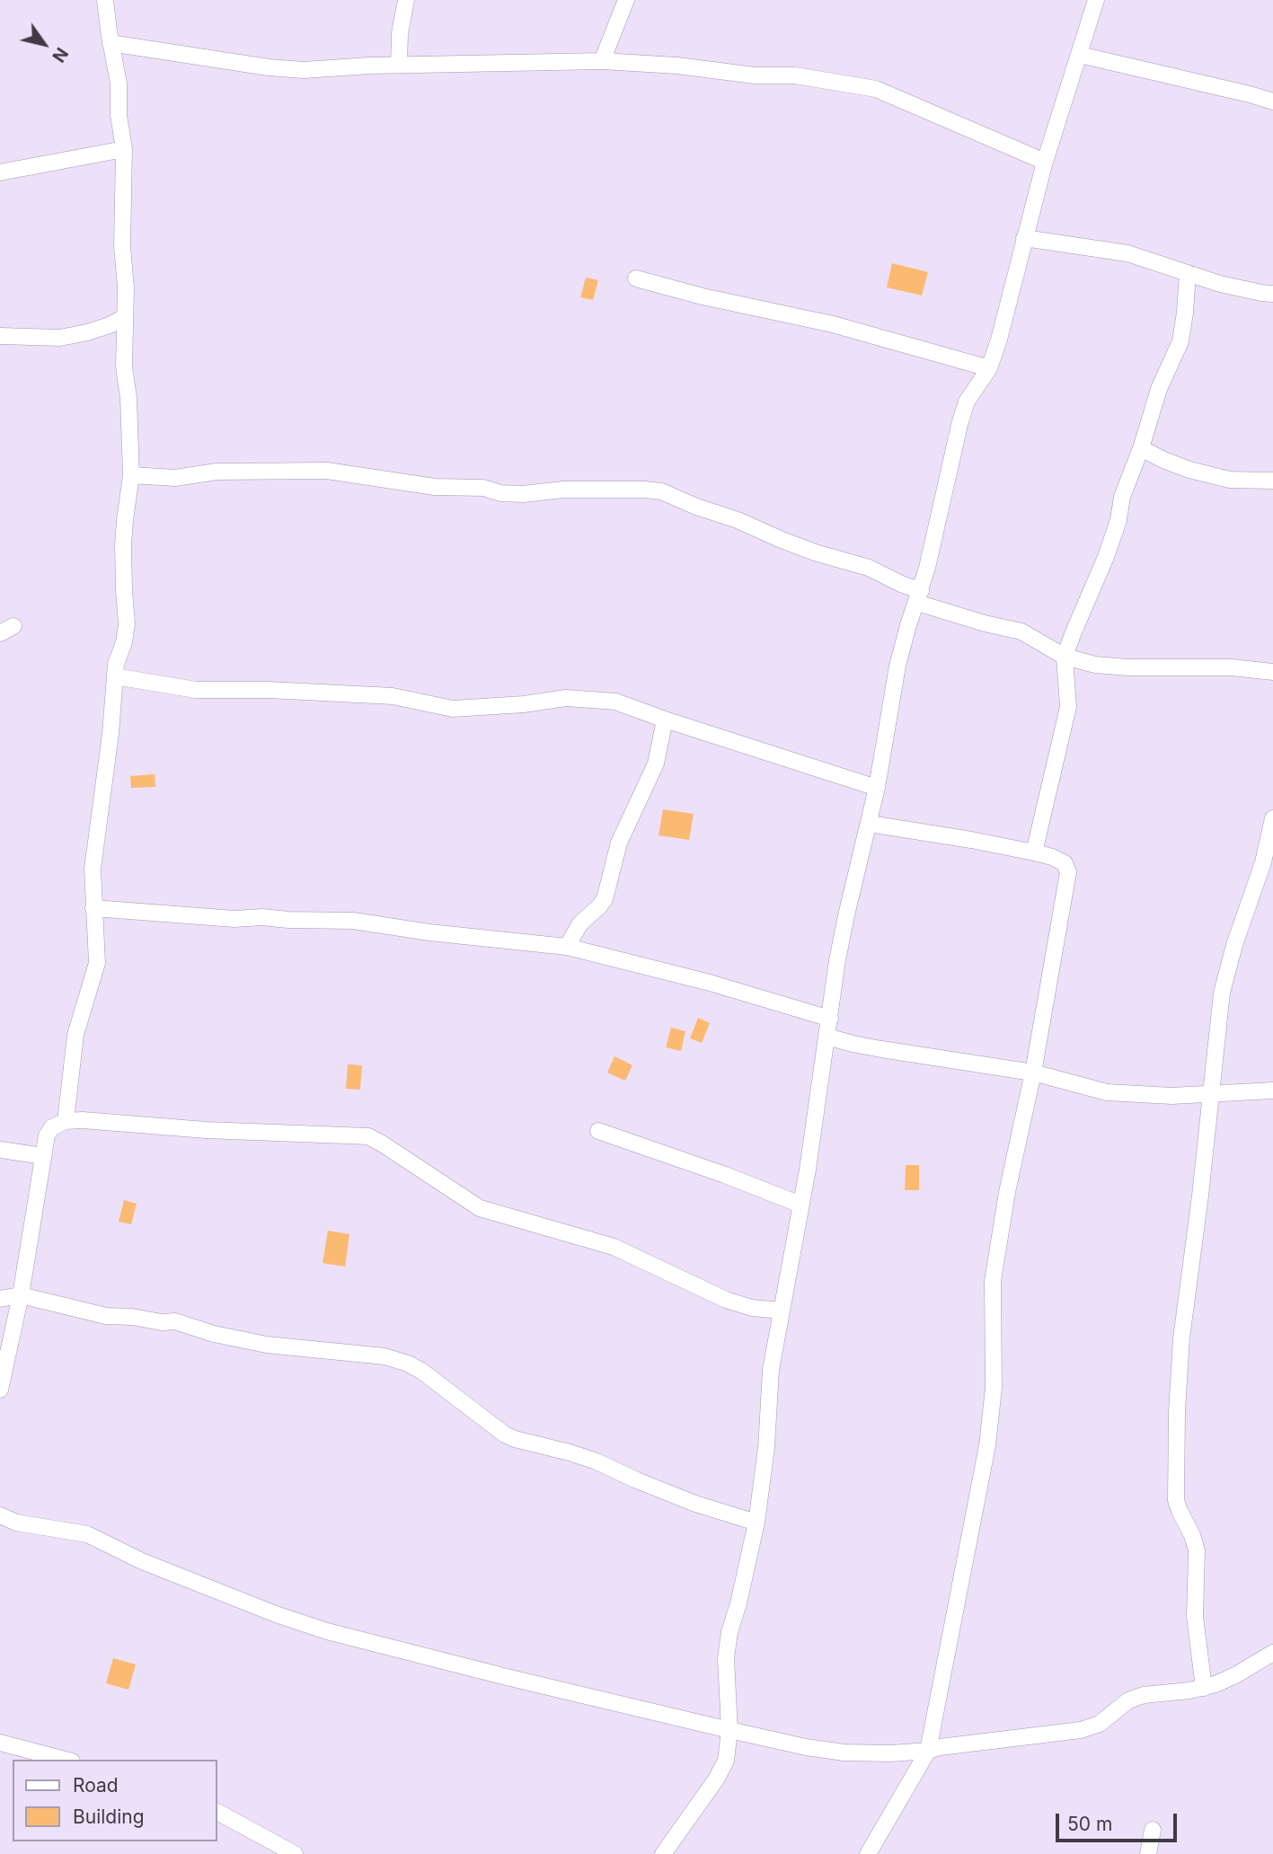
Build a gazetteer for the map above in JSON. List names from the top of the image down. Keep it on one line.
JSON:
{"legend":["Road","Building"],"scale_bar":"50 m","north":"bottom right"}
